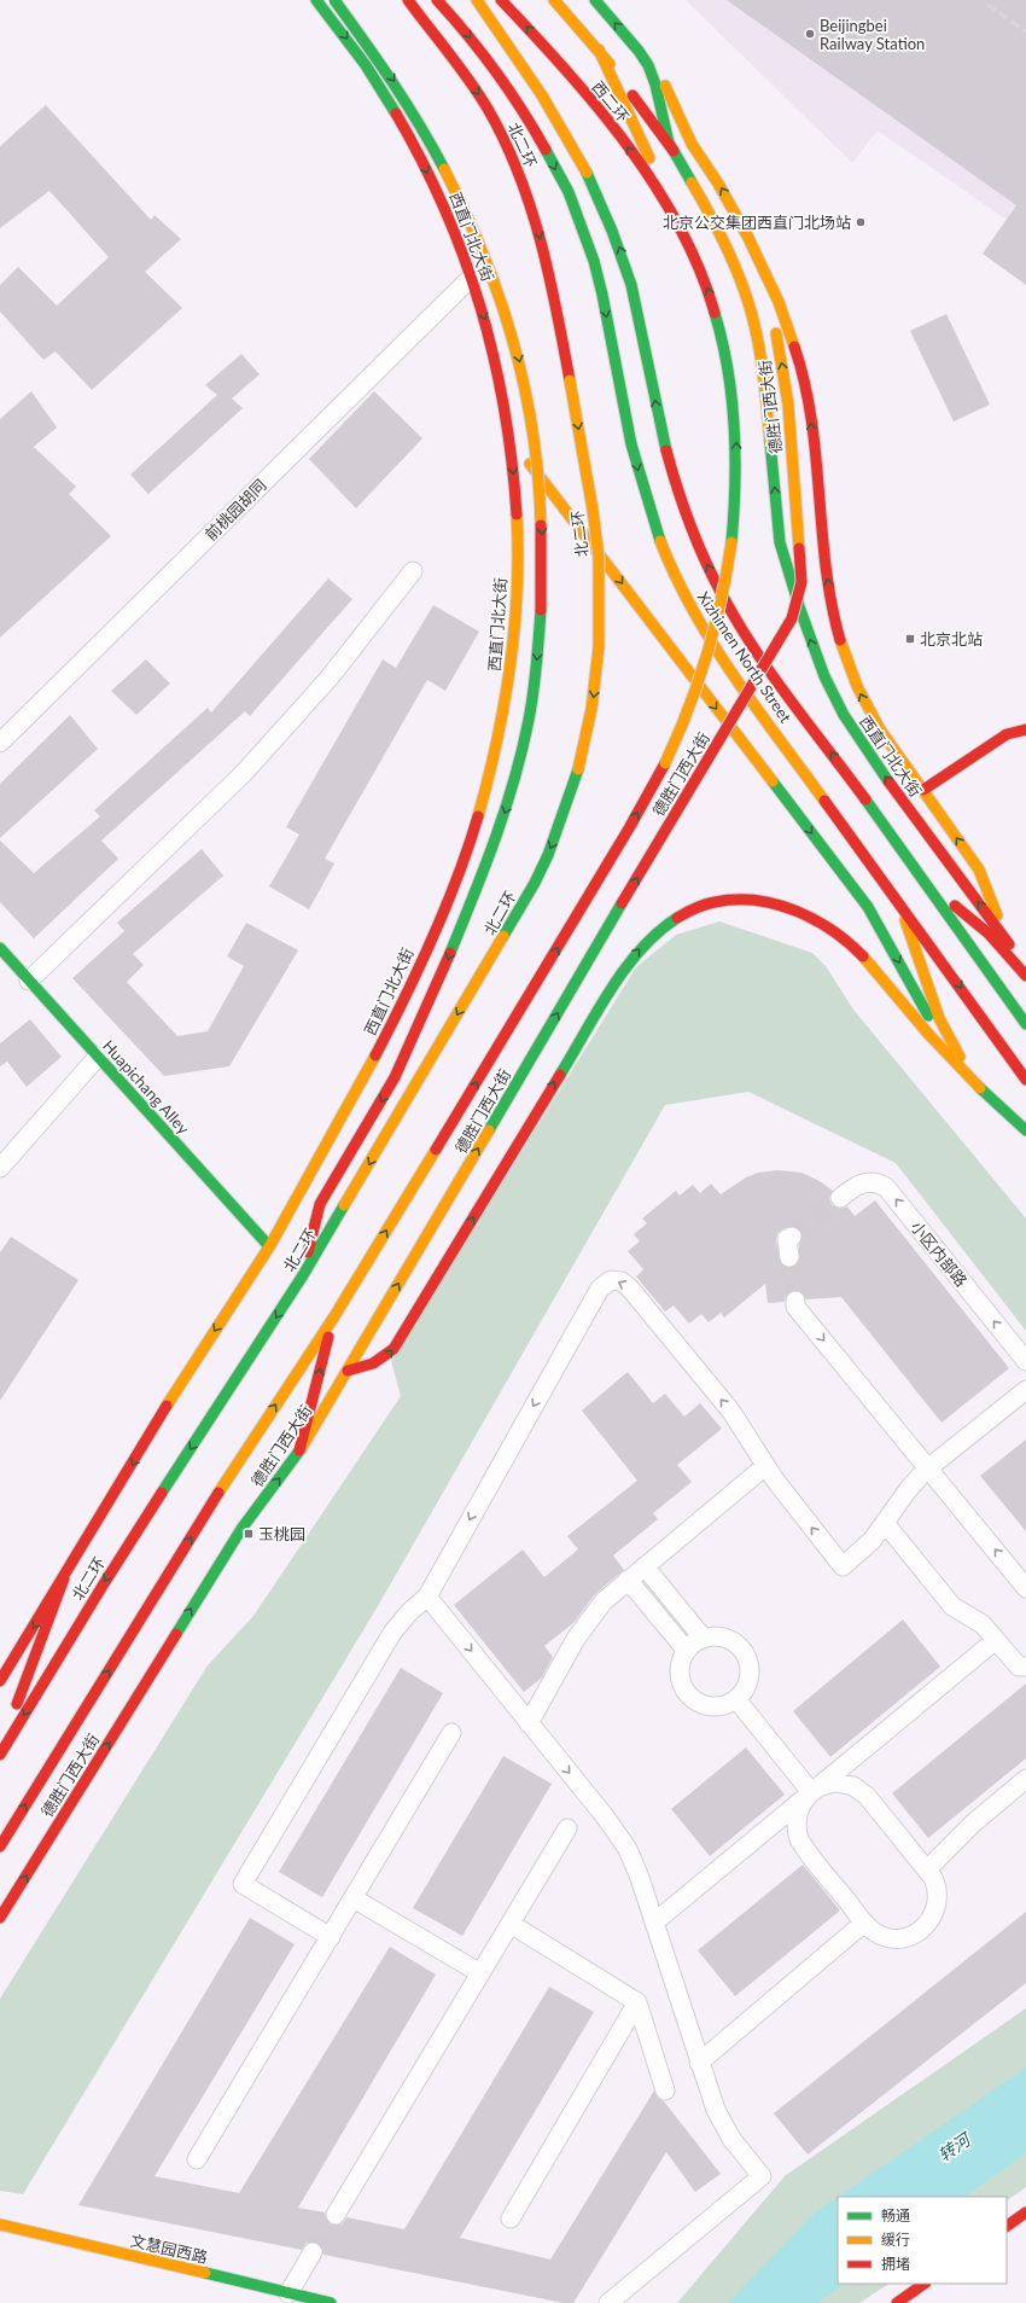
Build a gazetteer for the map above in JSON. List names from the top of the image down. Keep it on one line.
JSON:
{"streets":{"main road":["西二环","北二环","西直门北大街","德胜门西大街","Xizhimen North Street","Huapichang Alley","文慧园西路"],"street":["前桃园胡同","小区内部路"]},"crossings":[["西直门北大街","前桃园胡同"],["西直门北大街","Huapichang Alley"]],"water":["转河"],"places":{"other":["Beijingbei Railway Station","北京公交集团西直门北场站"],"transit":["北京北站","玉桃园"]},"legend":["畅通","缓行","拥堵"]}
